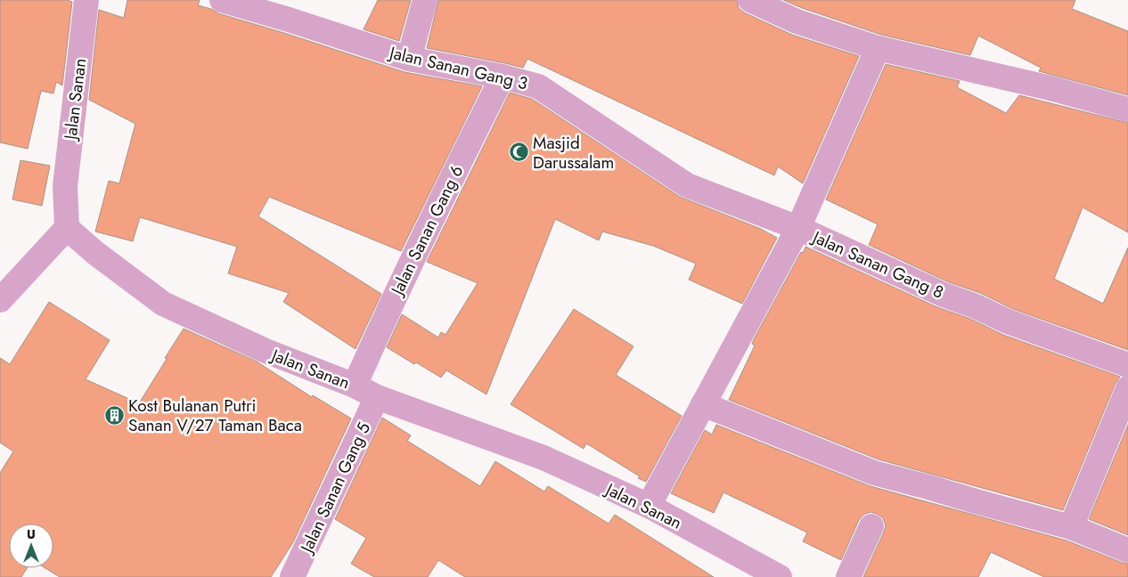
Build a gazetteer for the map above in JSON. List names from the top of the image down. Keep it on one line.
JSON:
{"streets":{"street":["Jalan Sanan Gang 3","Jalan Sanan","Jalan Sanan Gang 6","Jalan Sanan Gang 8","Jalan Sanan Gang 5"]},"crossings":[["Jalan Sanan Gang 3","Jalan Sanan Gang 6"],["Jalan Sanan Gang 3","Jalan Sanan Gang 8"],["Jalan Sanan","Jalan Sanan Gang 6"],["Jalan Sanan","Jalan Sanan Gang 8"],["Jalan Sanan","Jalan Sanan Gang 5"]],"places":{"mosque":["Masjid Darussalam"],"building":["Kost Bulanan Putri Sanan V/27 Taman Baca"]},"north":"top"}
